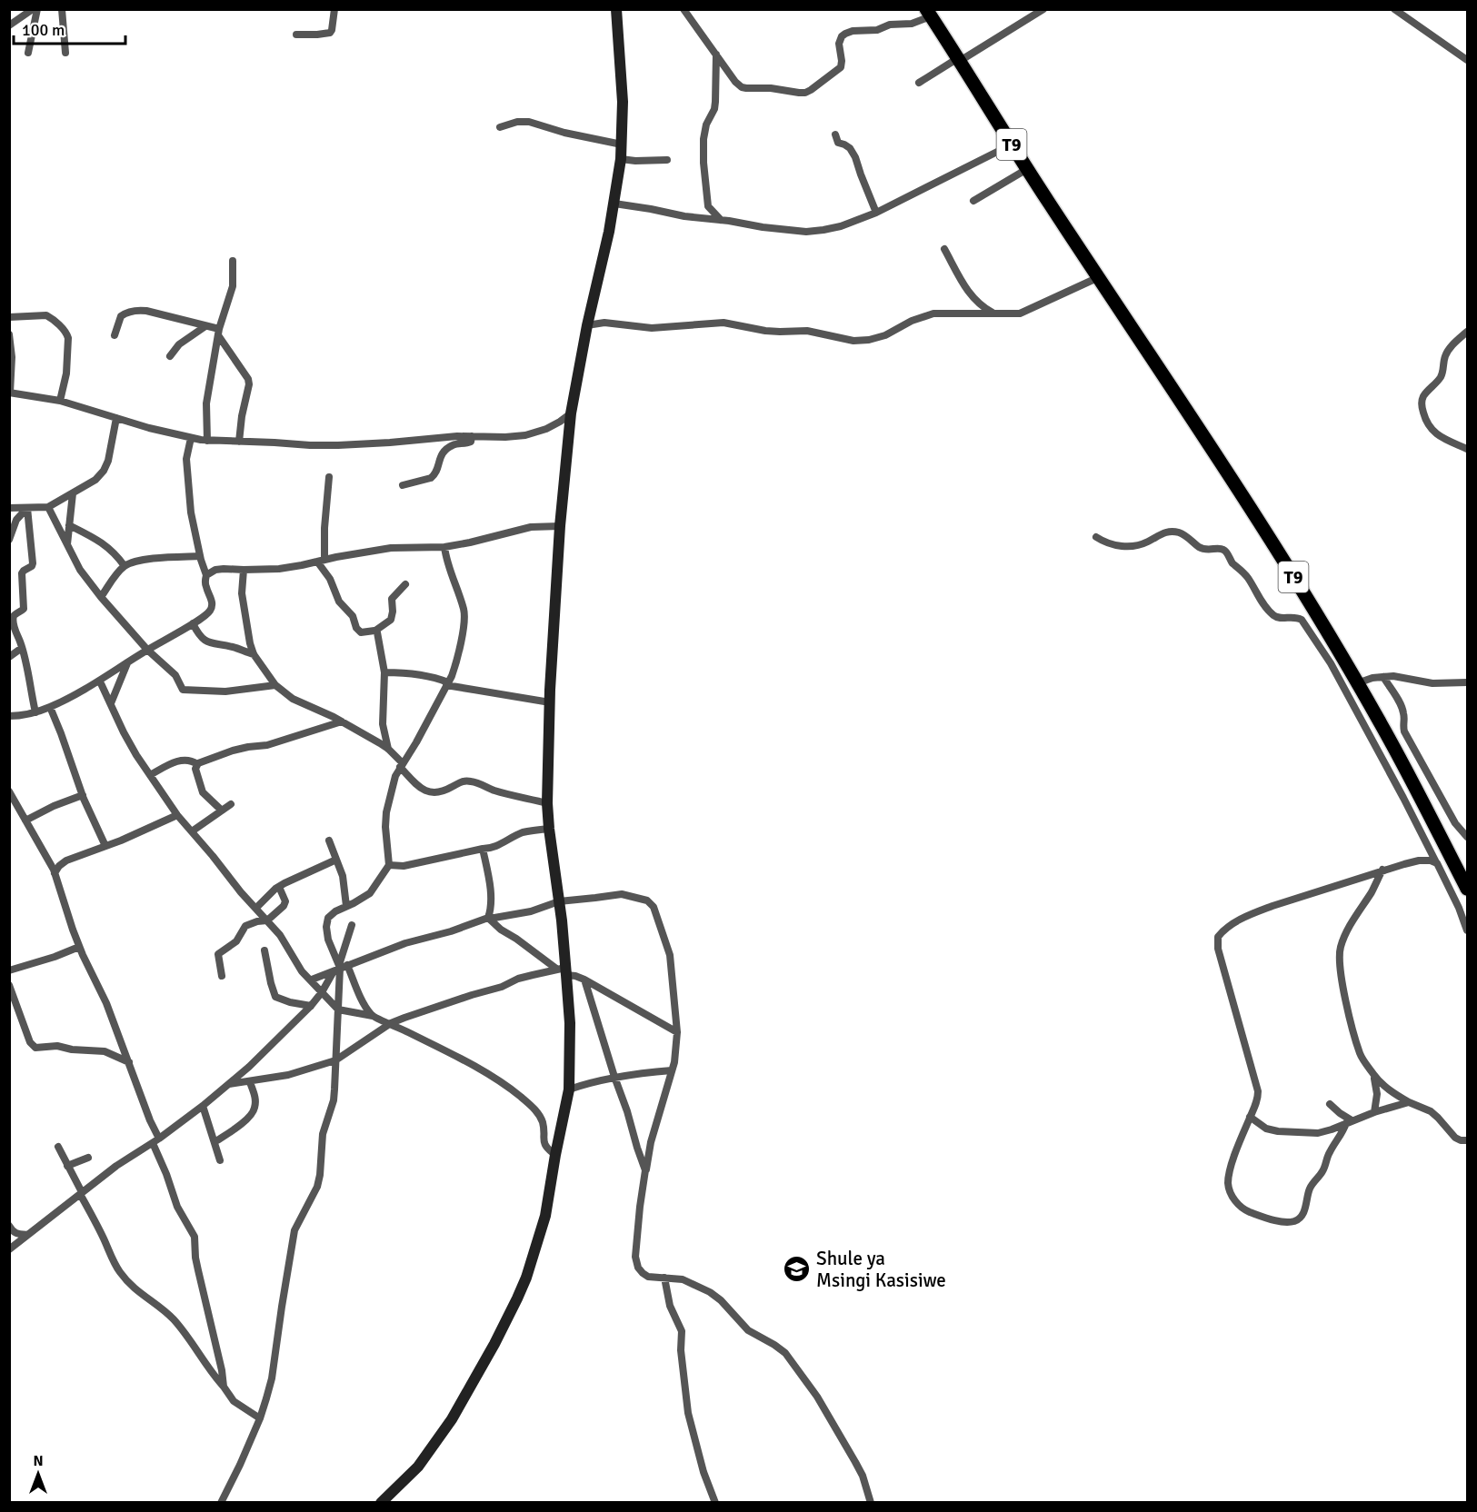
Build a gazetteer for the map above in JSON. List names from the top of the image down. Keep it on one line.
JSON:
{"streets":{"highway":["T9"]},"places":{"school or university":["Shule ya Msingi Kasisiwe"]},"scale_bar":"100 m","north":"top"}
